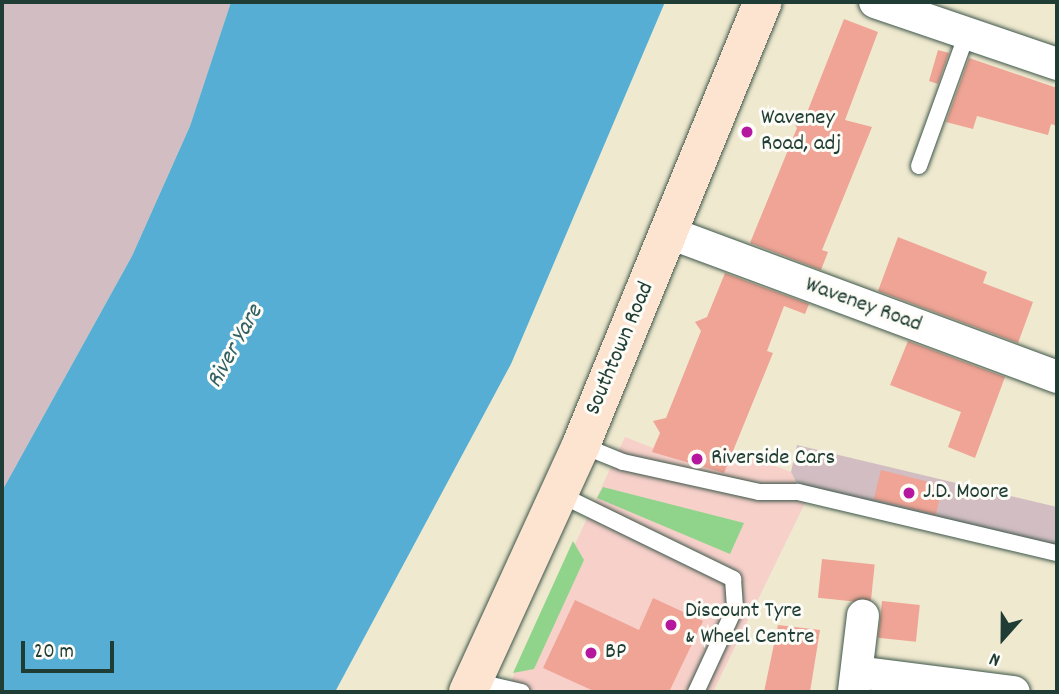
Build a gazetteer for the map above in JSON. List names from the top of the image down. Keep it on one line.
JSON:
{"streets":{"street":["Waveney Road","Southtown Road"]},"crossings":[["Waveney Road","Southtown Road"]],"water":["River Yare"],"places":["Waveney Road, adj","Riverside Cars","J.D. Moore","Discount Tyre & Wheel Centre","BP"],"scale_bar":"20 m","north":"bottom"}
